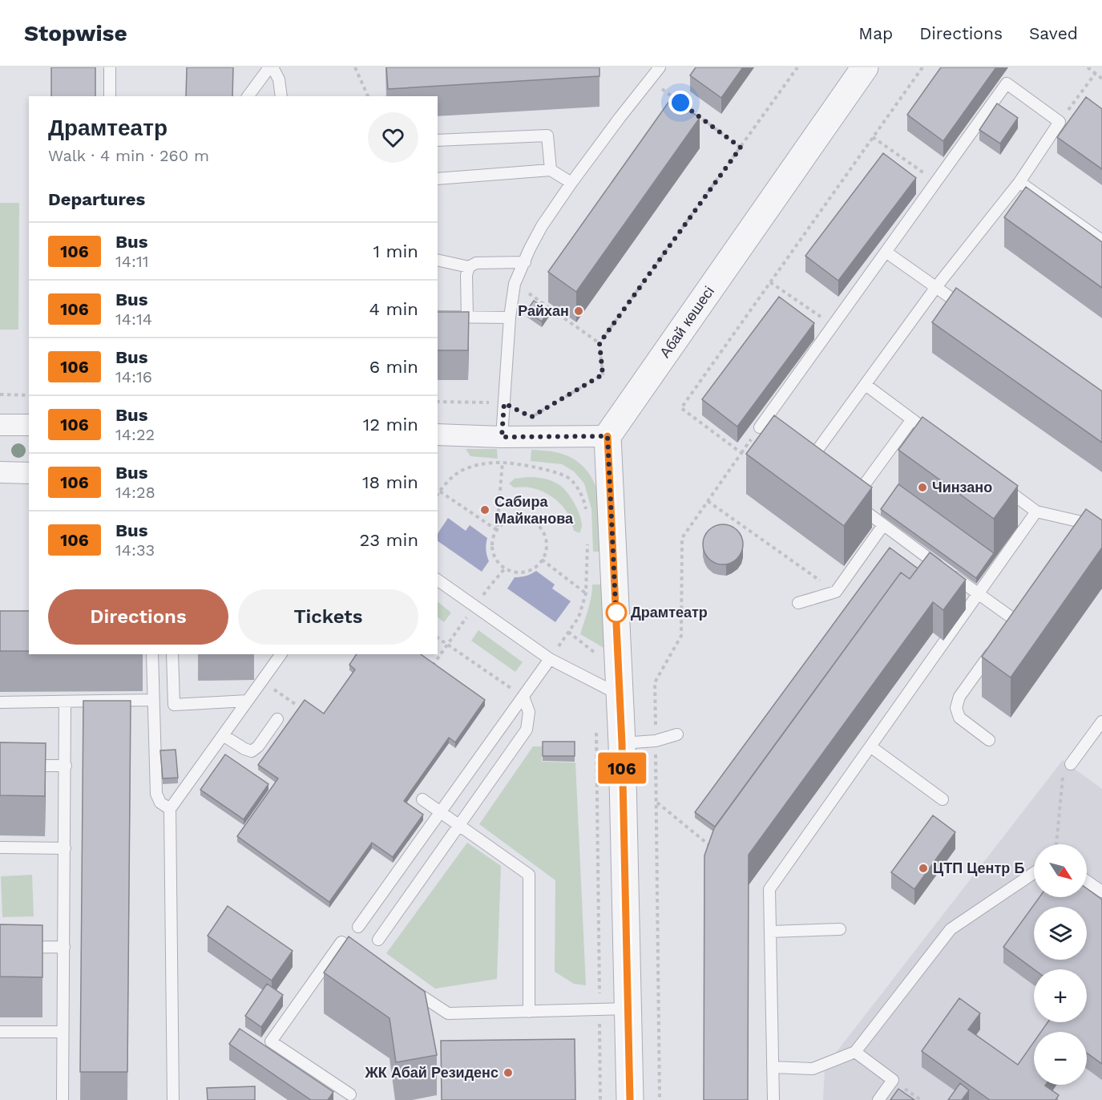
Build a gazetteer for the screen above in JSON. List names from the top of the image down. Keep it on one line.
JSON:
{"streets":{"street":["Абай көшесі"]},"places":["Райхан","Чинзано","Сабира Майканова","Драмтеатр","ЦТП Центр Б","ЖК Абай Резиденс"],"lines":["bus line 106"],"north":"bottom right","page":{"header":"Stopwise","nav":["Map","Directions","Saved"],"on_map":"106","heading":[["Драмтеатр","Walk · 4 min · 260 m"],"Departures"],"list":[{"mark":"106","name":"Bus","note":"14:11","value":"1 min"},{"mark":"106","name":"Bus","note":"14:14","value":"4 min"},{"mark":"106","name":"Bus","note":"14:16","value":"6 min"},{"mark":"106","name":"Bus","note":"14:22","value":"12 min"},{"mark":"106","name":"Bus","note":"14:28","value":"18 min"},{"mark":"106","name":"Bus","note":"14:33","value":"23 min"}],"buttons":["Directions","Tickets"],"map_buttons":["+","−"]}}
